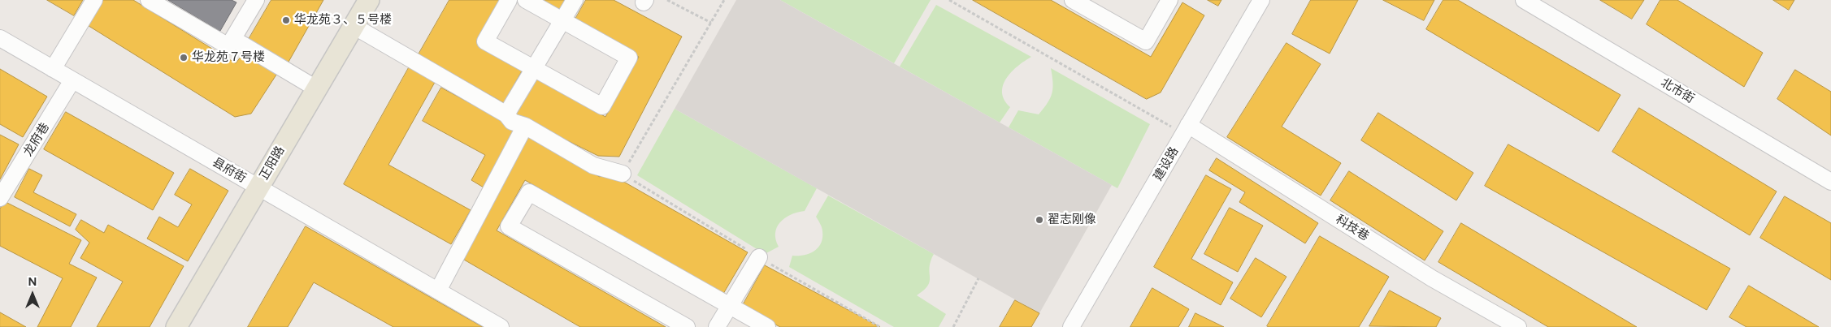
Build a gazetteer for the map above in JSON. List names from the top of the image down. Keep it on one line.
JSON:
{"streets":{"main road":["正阳路"],"street":["北市街","龙府巷","建设路","县府街","科技巷"]},"crossings":[["龙府巷","县府街"],["正阳路","县府街"],["建设路","科技巷"]],"places":["华龙苑３、５号楼","华龙苑７号楼","翟志刚像"],"north":"top"}
